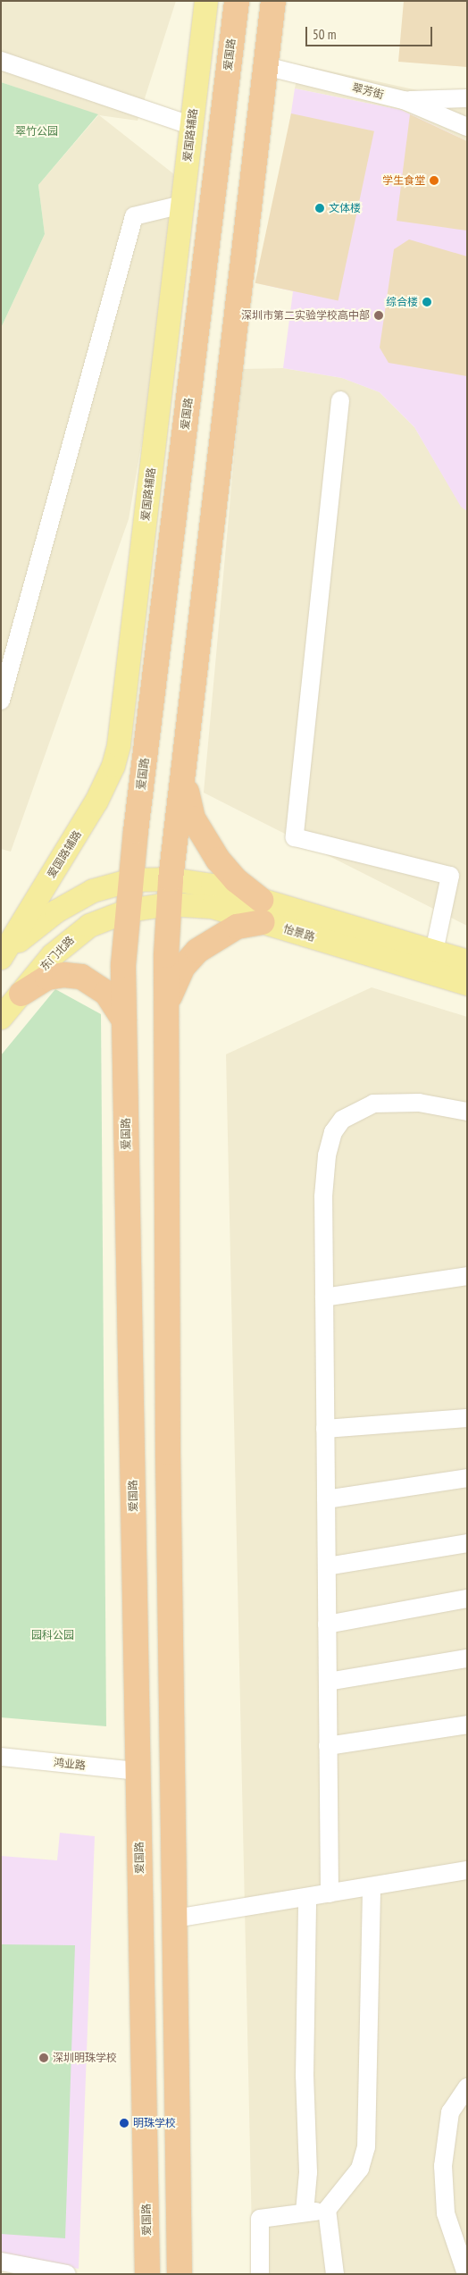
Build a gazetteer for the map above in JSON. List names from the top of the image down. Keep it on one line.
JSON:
{"streets":{"highway":["爱国路"],"main road":["爱国路辅路","怡景路","东门北路"],"street":["翠芳街","鸿业路"]},"crossings":[["爱国路","怡景路"],["爱国路","东门北路"],["爱国路","鸿业路"],["怡景路","东门北路"]],"parks":["翠竹公园","园科公园"],"places":["学生食堂","文体楼","综合楼","深圳市第二实验学校高中部","深圳明珠学校","明珠学校"],"scale_bar":"50 m"}
